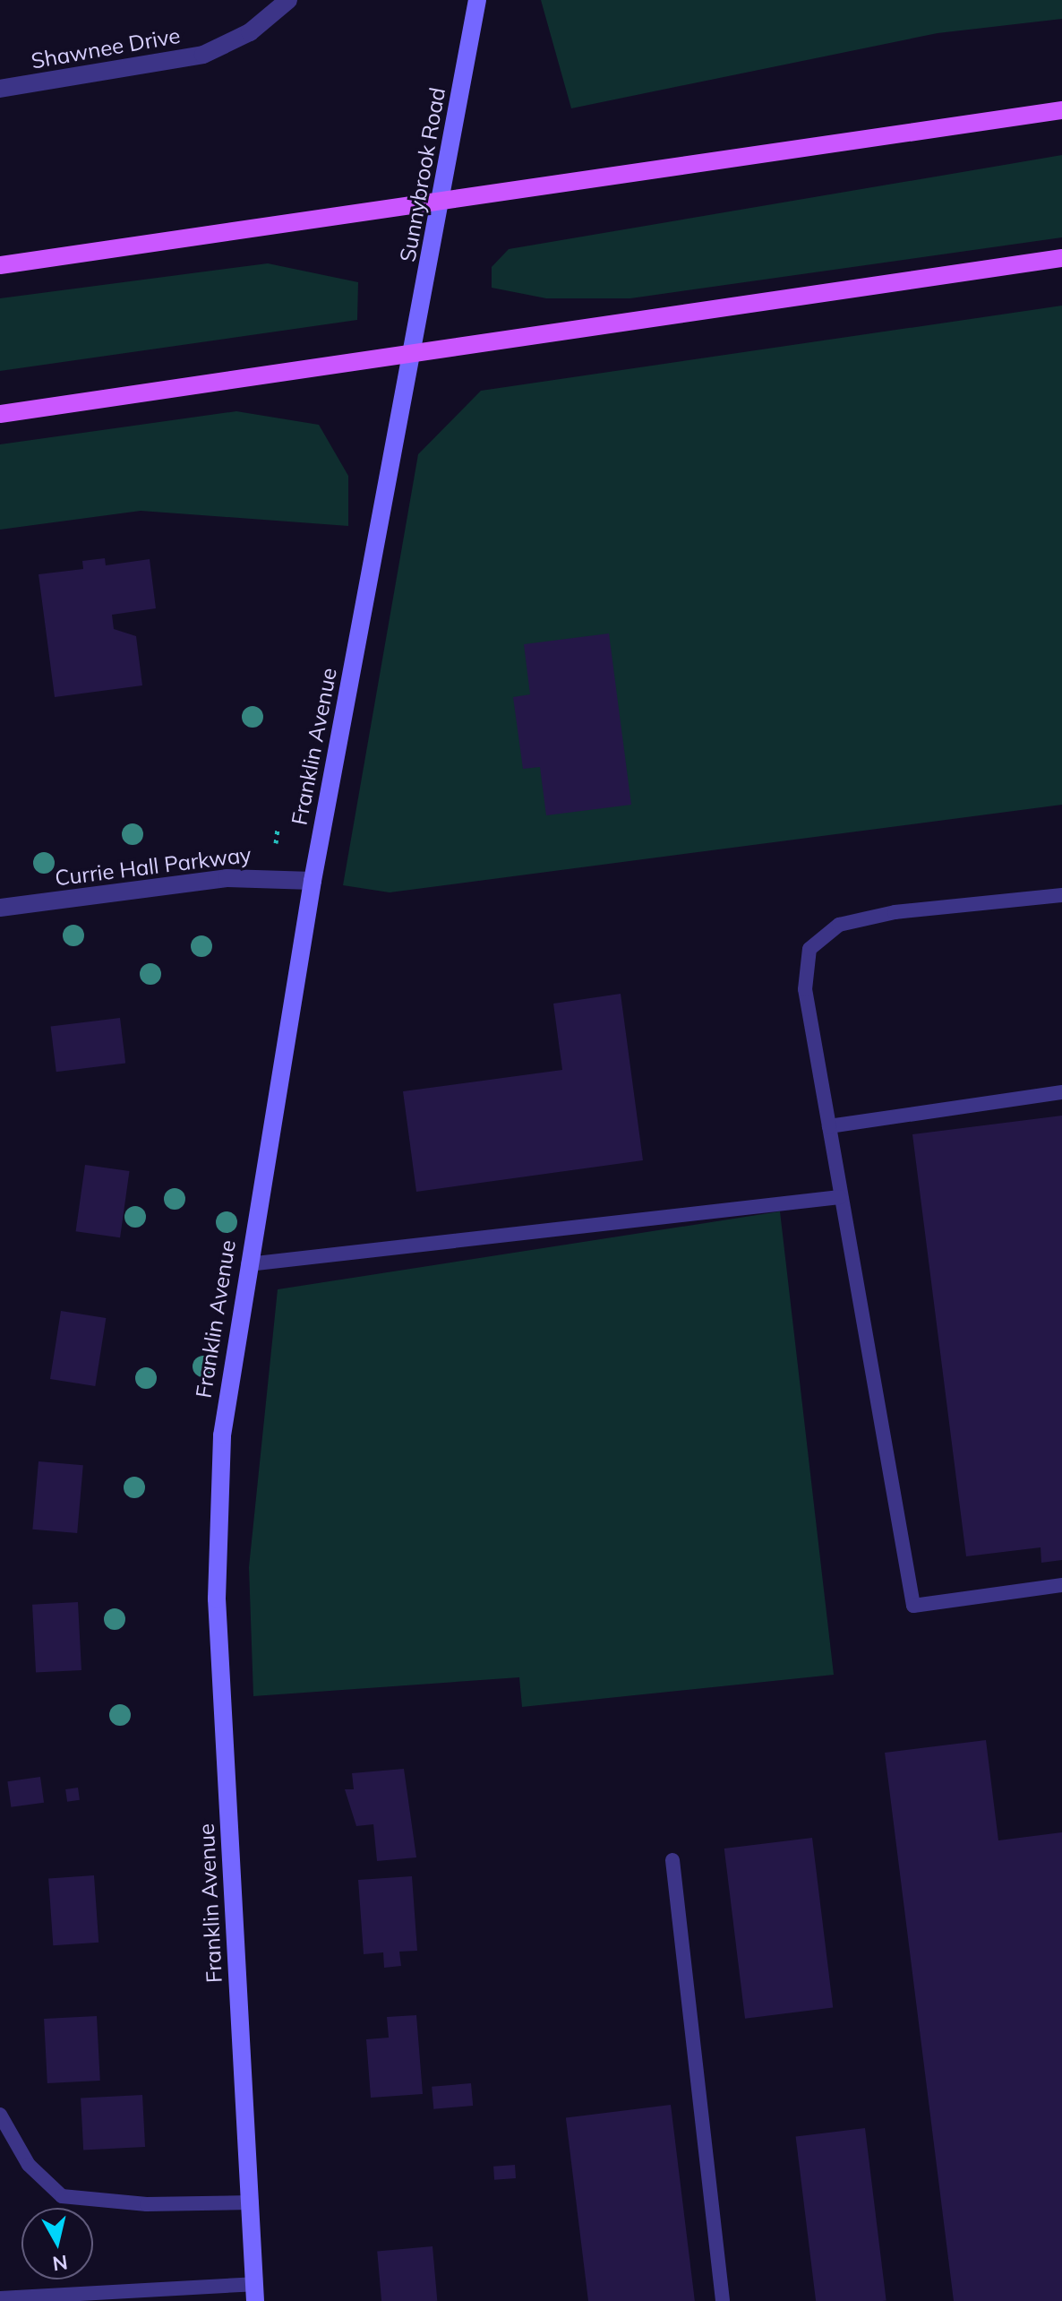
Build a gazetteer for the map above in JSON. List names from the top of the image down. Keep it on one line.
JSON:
{"streets":{"street":["Shawnee Drive","Sunnybrook Road","Franklin Avenue","Currie Hall Parkway"]},"crossings":[["Sunnybrook Road","Franklin Avenue"],["Franklin Avenue","Currie Hall Parkway"]],"north":"bottom"}
